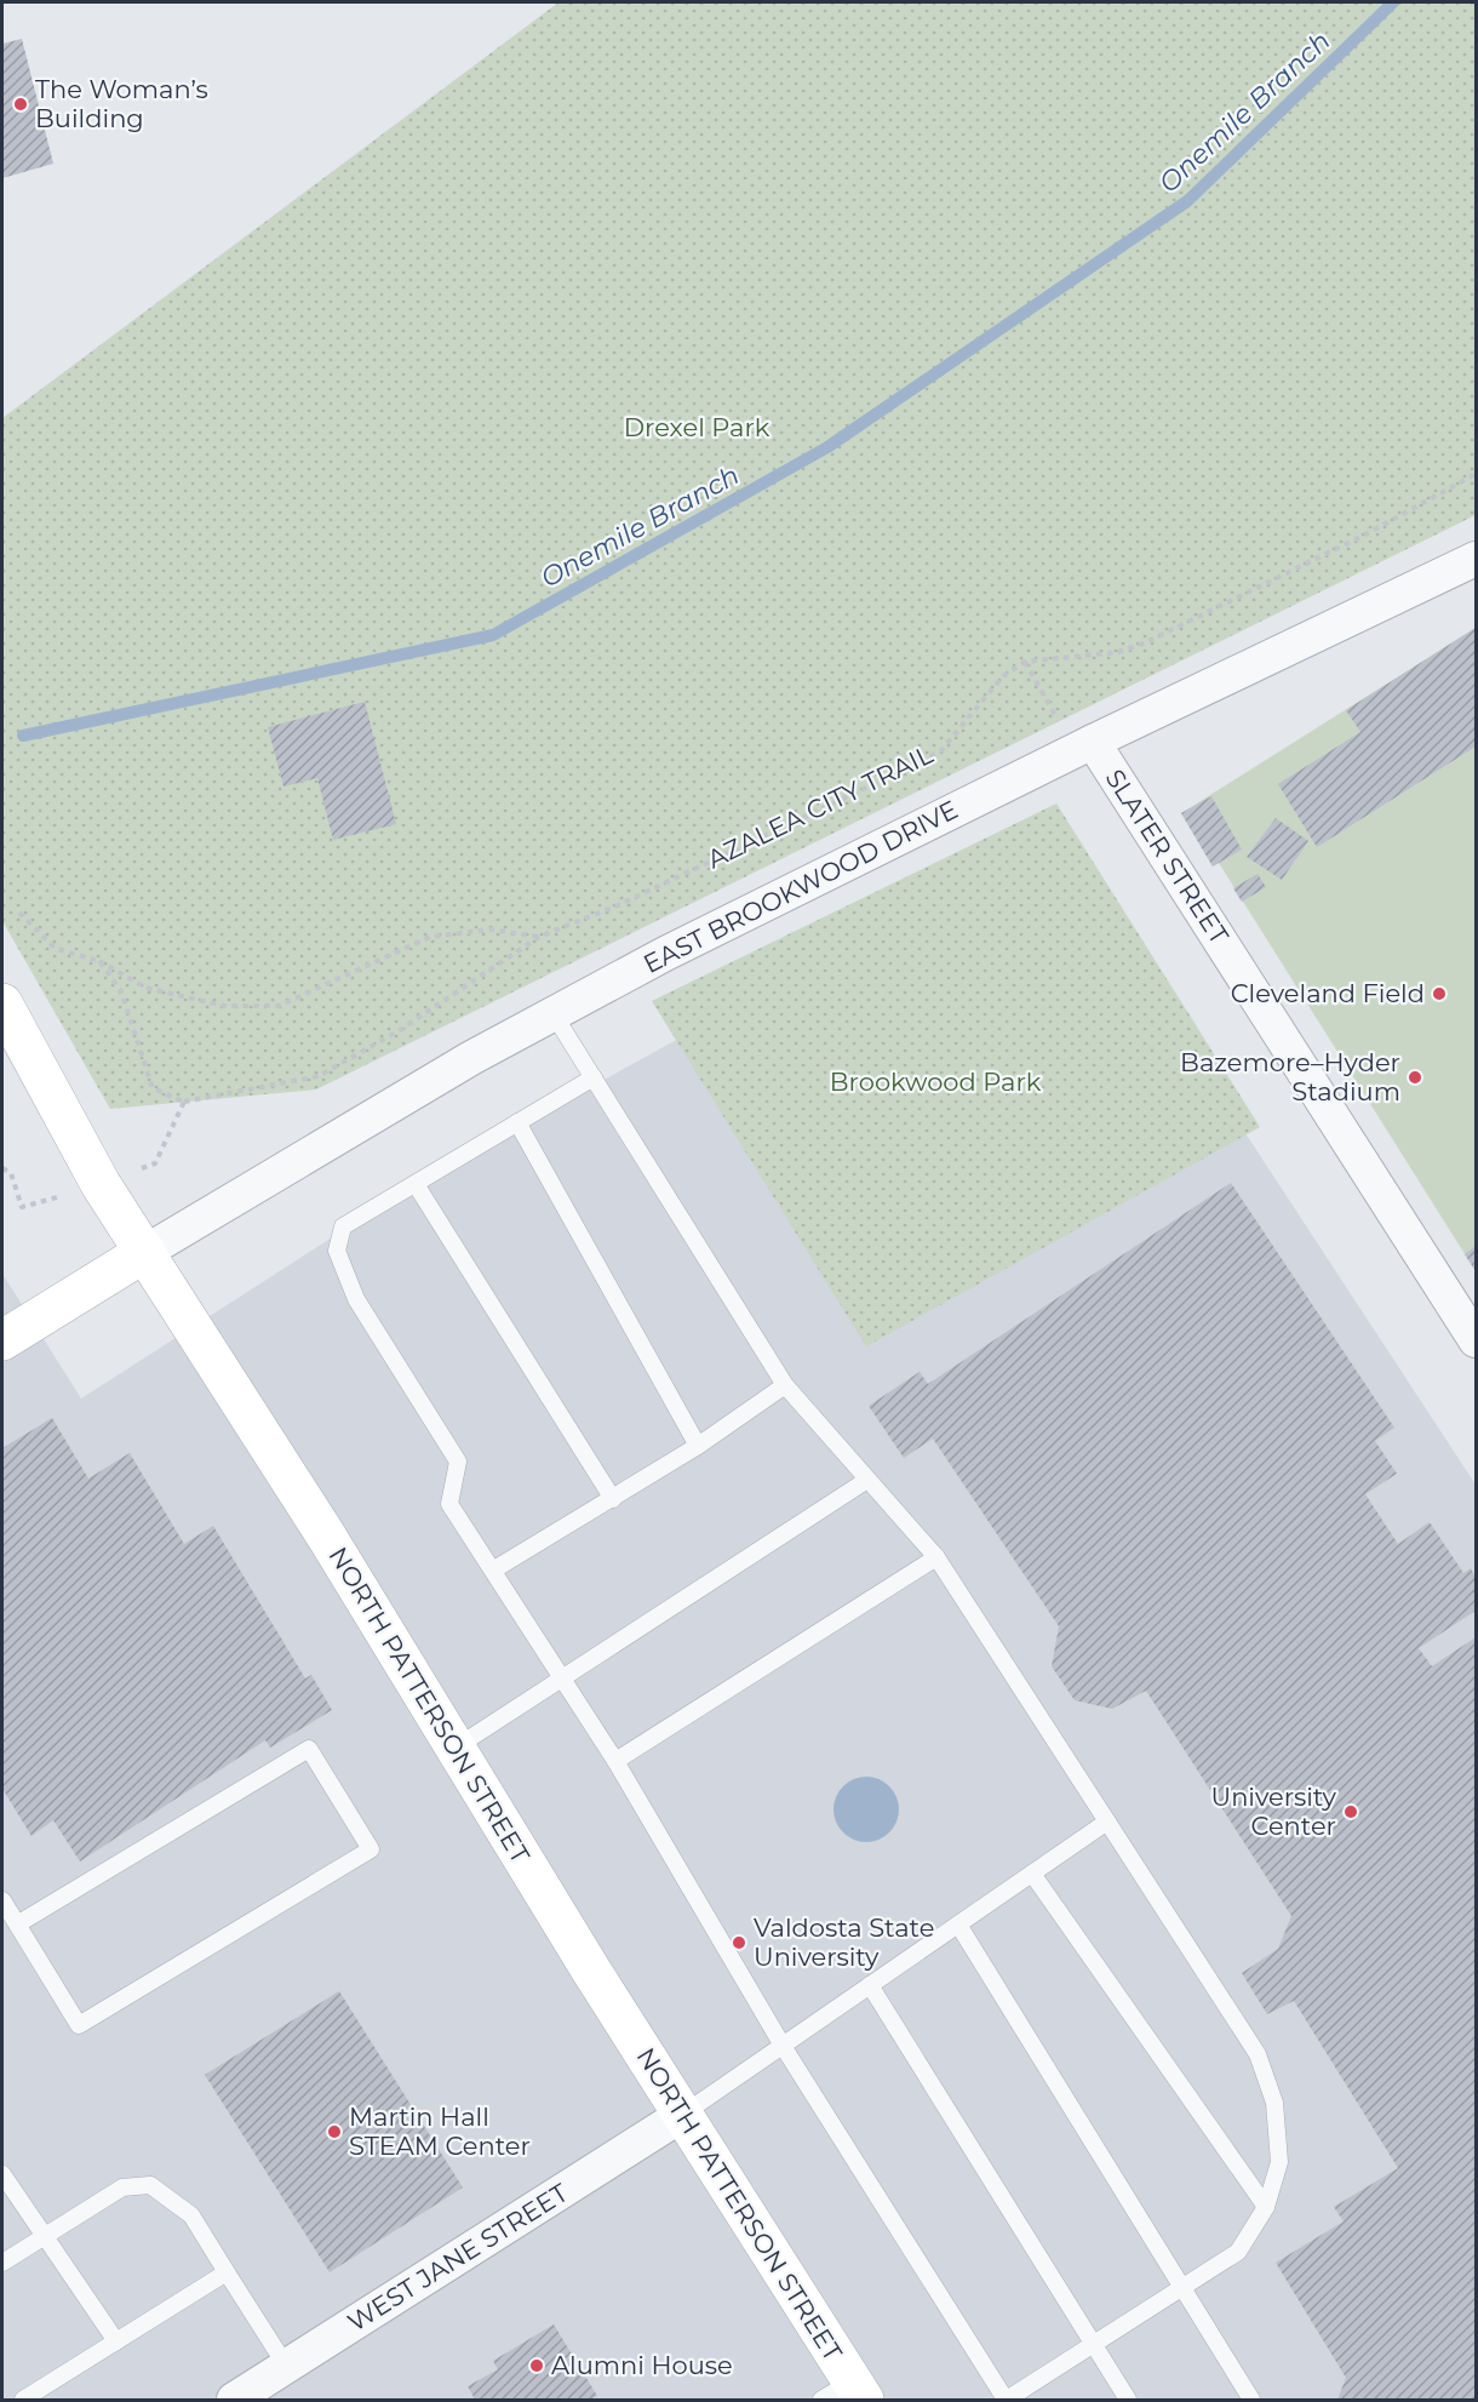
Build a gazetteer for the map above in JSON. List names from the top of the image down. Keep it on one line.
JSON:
{"streets":{"main road":["NORTH PATTERSON STREET"],"street":["SLATER STREET","EAST BROOKWOOD DRIVE","WEST JANE STREET"],"path":["AZALEA CITY TRAIL"]},"crossings":[["SLATER STREET","EAST BROOKWOOD DRIVE"],["EAST BROOKWOOD DRIVE","NORTH PATTERSON STREET"],["NORTH PATTERSON STREET","WEST JANE STREET"]],"water":["Onemile Branch"],"parks":["Drexel Park","Brookwood Park"],"places":["The Woman’s Building","Cleveland Field","Bazemore–Hyder Stadium","University Center","Valdosta State University","Martin Hall STEAM Center","Alumni House"]}
